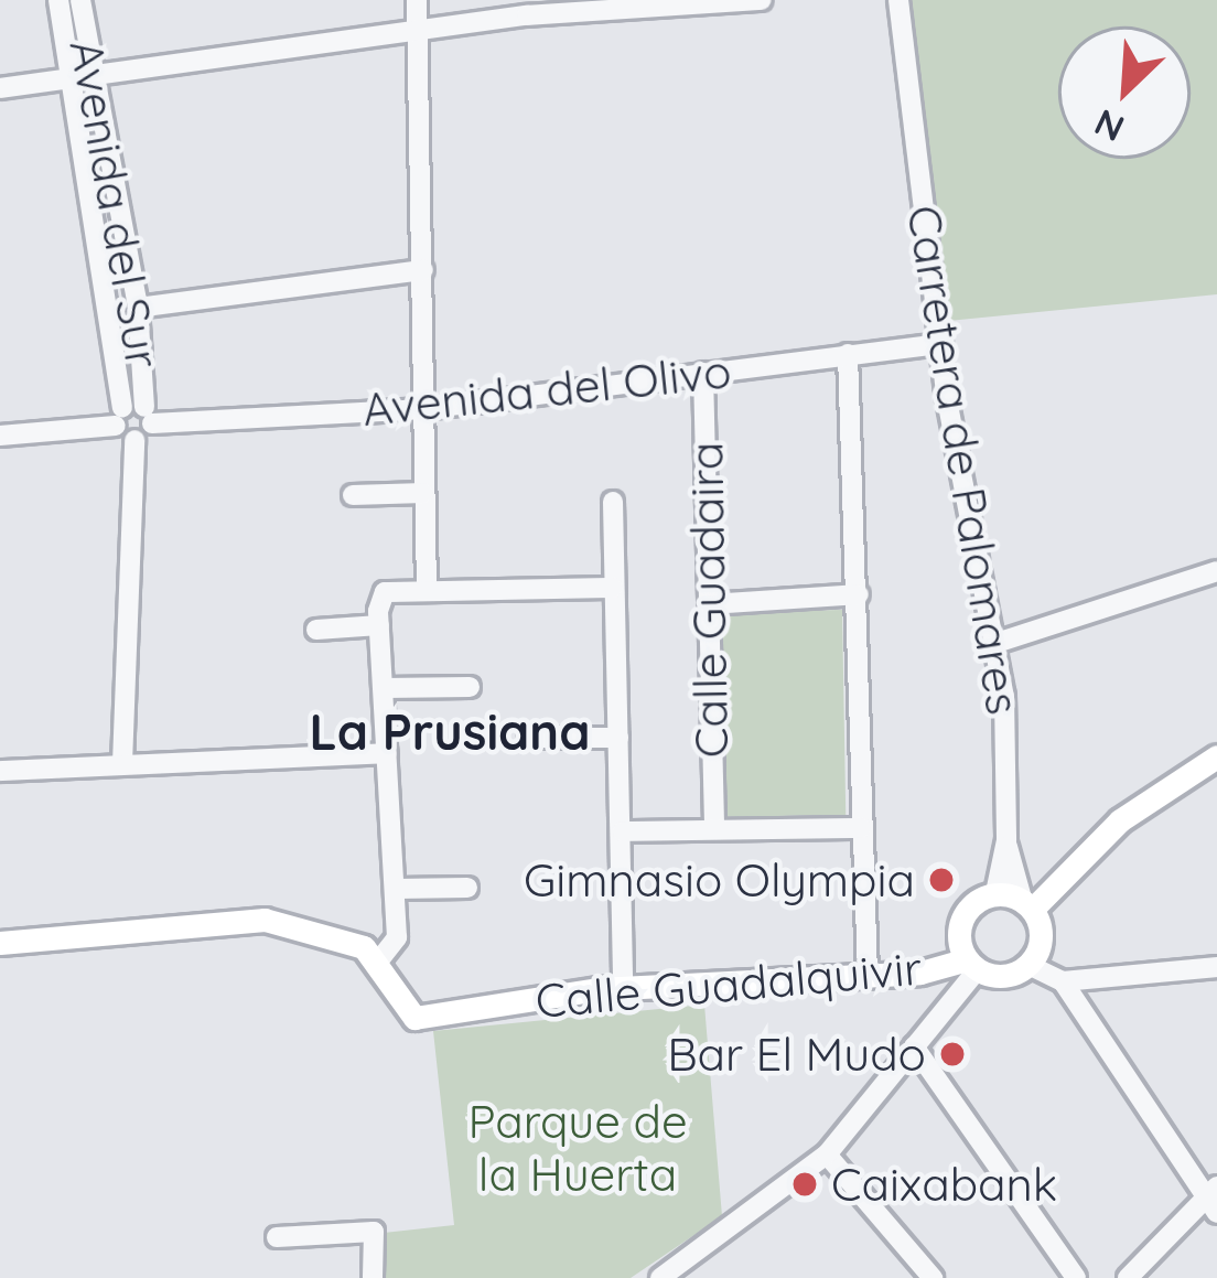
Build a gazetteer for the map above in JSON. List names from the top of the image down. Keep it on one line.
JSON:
{"streets":{"main road":["Calle Guadalquivir"],"street":["Avenida del Sur","Avenida del Olivo","Carretera de Palomares","Calle Guadaira"]},"crossings":[["Avenida del Sur","Avenida del Olivo"],["Avenida del Olivo","Carretera de Palomares"],["Avenida del Olivo","Calle Guadaira"],["Carretera de Palomares","Calle Guadalquivir"]],"districts":["La Prusiana"],"parks":["Parque de la Huerta"],"places":["Gimnasio Olympia","Bar El Mudo","Caixabank"],"north":"bottom left"}
